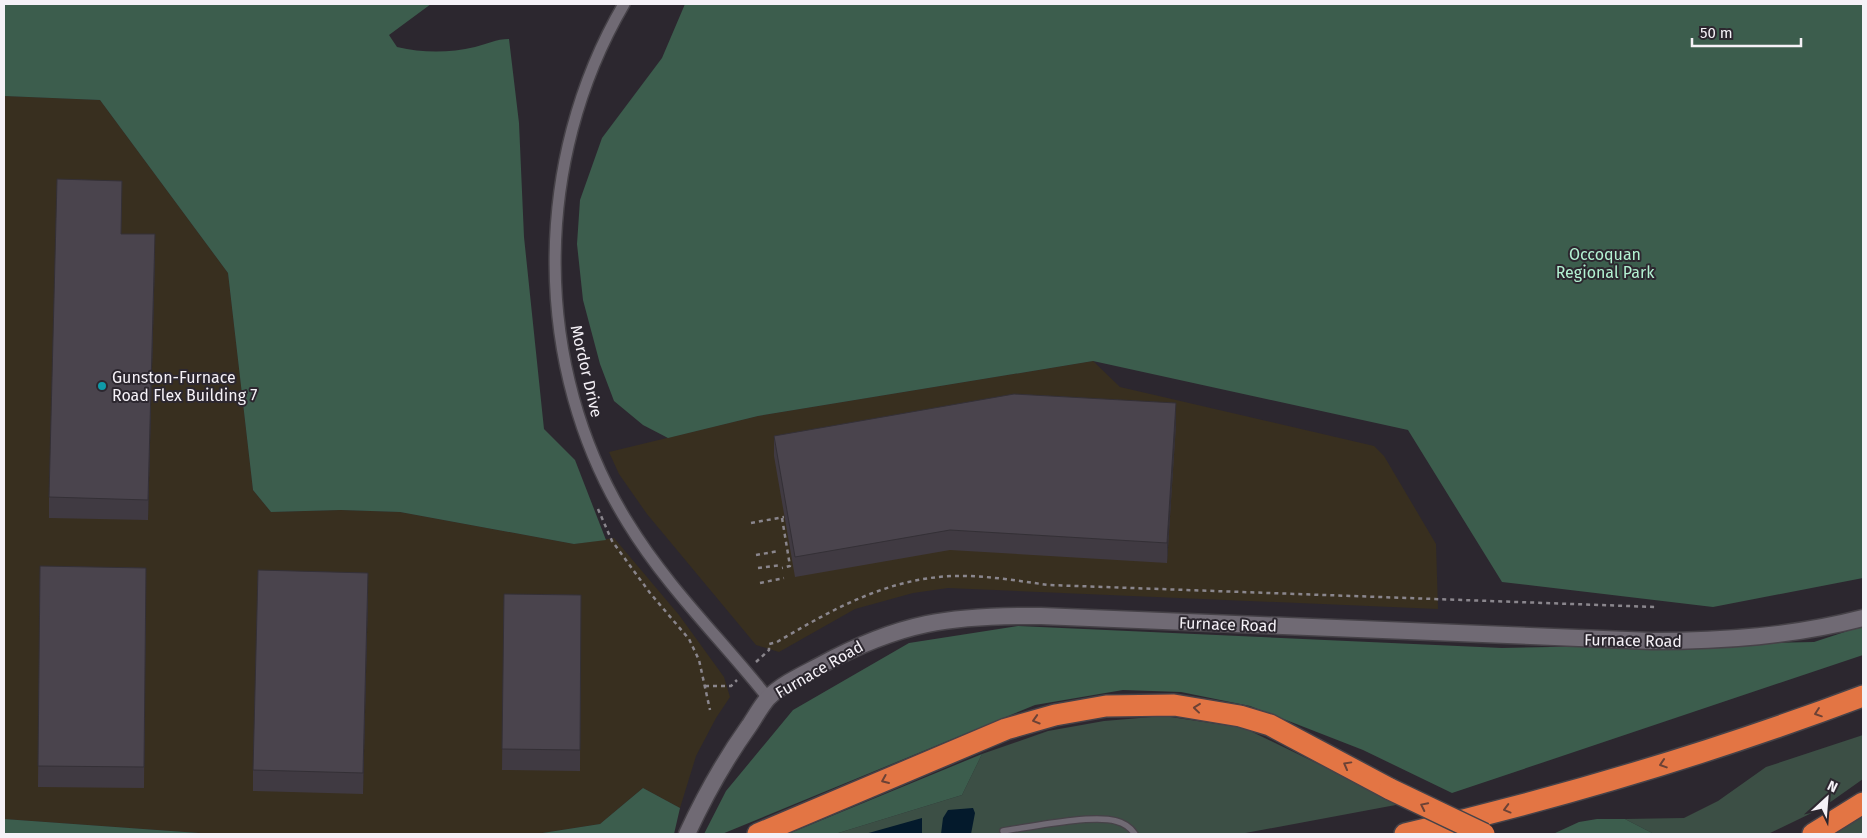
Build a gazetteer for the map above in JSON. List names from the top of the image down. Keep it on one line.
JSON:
{"streets":{"main road":["Furnace Road"],"street":["Mordor Drive"]},"crossings":[["Mordor Drive","Furnace Road"]],"parks":["Occoquan Regional Park"],"places":["Gunston-Furnace Road Flex Building 7"],"scale_bar":"50 m","north":"top right"}
